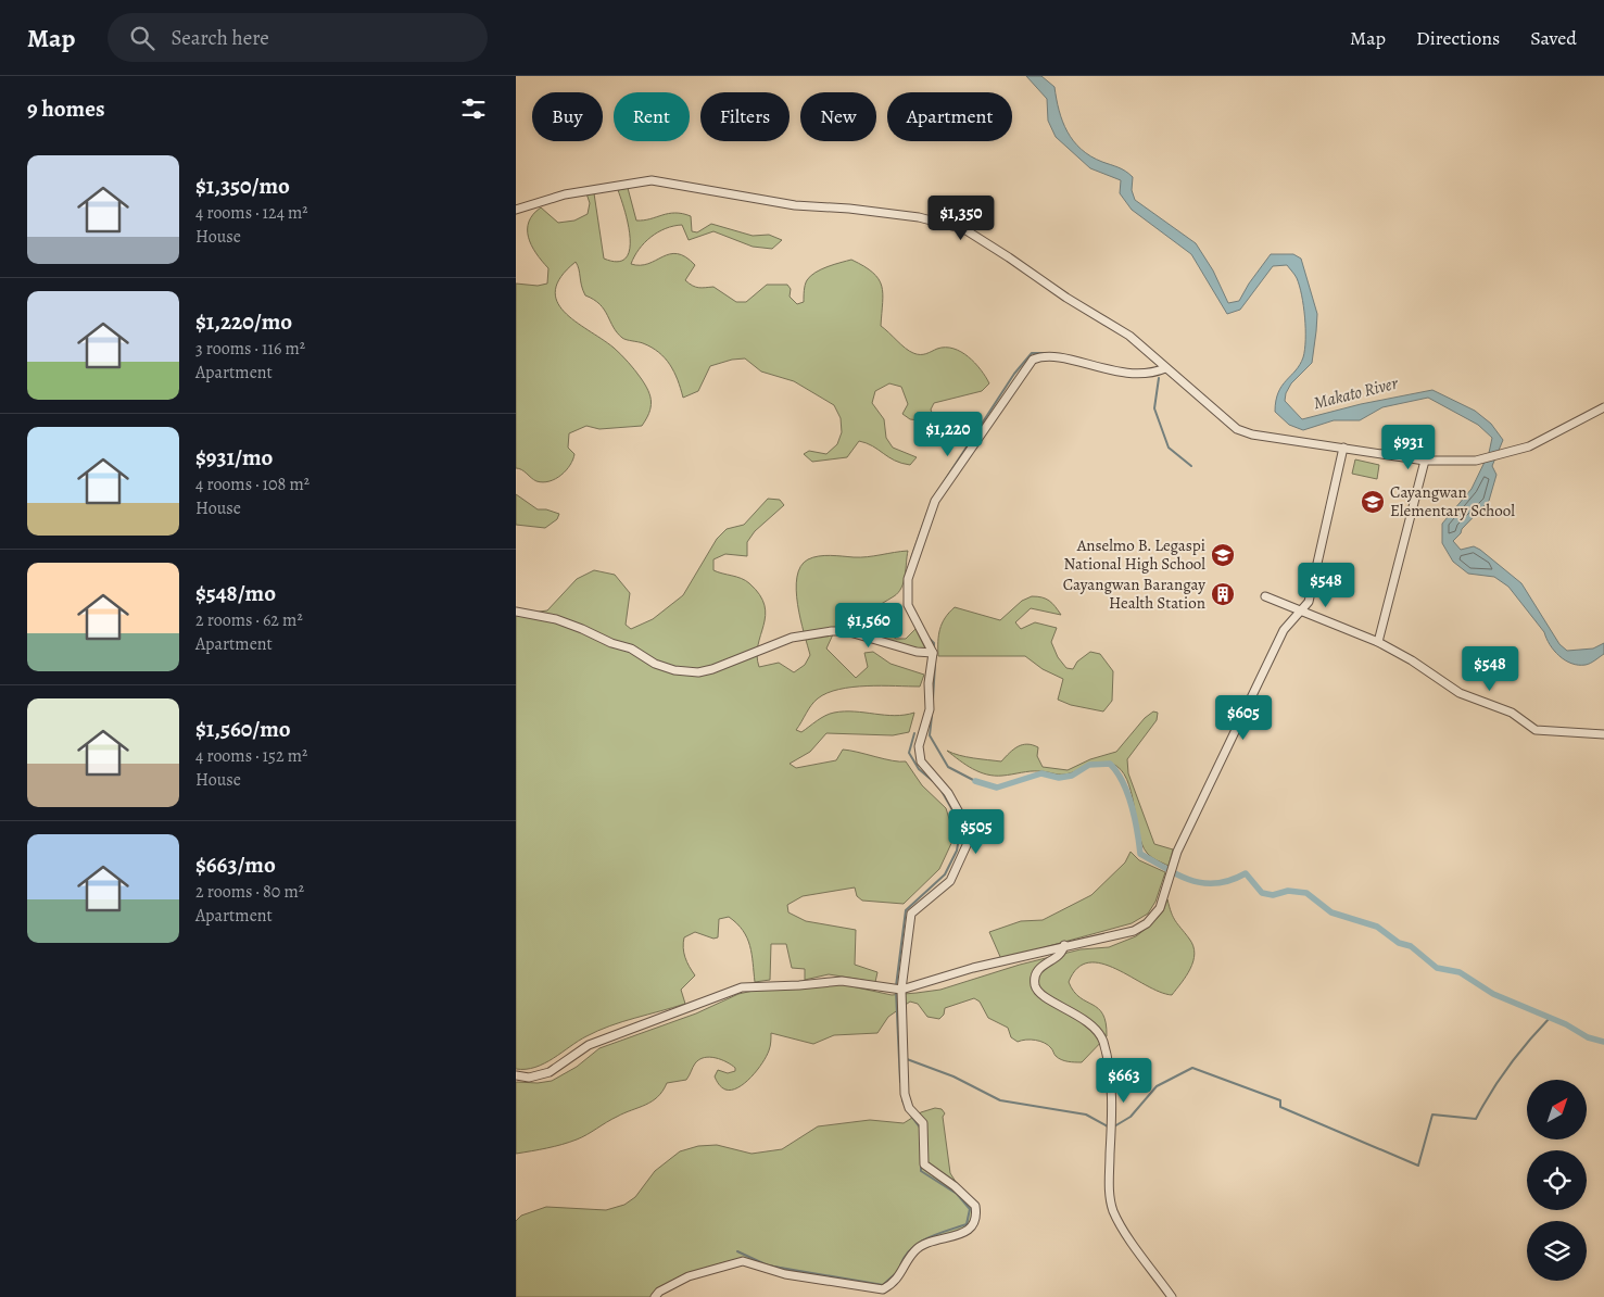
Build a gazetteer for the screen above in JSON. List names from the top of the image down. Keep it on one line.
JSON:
{"water":["Makato River"],"places":{"school or university":["Cayangwan Elementary School","Anselmo B. Legaspi National High School"],"building":["Cayangwan Barangay Health Station"]},"north":"top right","page":{"header":"Map","search":"Search here","nav":["Map","Directions","Saved"],"heading":"9 homes","chip":["Buy","Rent","Filters","New","Apartment"],"list":[{"name":"$1,350/mo","note":"4 rooms · 124 m² · House"},{"name":"$1,220/mo","note":"3 rooms · 116 m² · Apartment"},{"name":"$931/mo","note":"4 rooms · 108 m² · House"},{"name":"$548/mo","note":"2 rooms · 62 m² · Apartment"},{"name":"$1,560/mo","note":"4 rooms · 152 m² · House"},{"name":"$663/mo","note":"2 rooms · 80 m² · Apartment"}],"price":["$1,350","$1,220","$931","$548","$1,560","$548","$605","$505","$663"]}}
